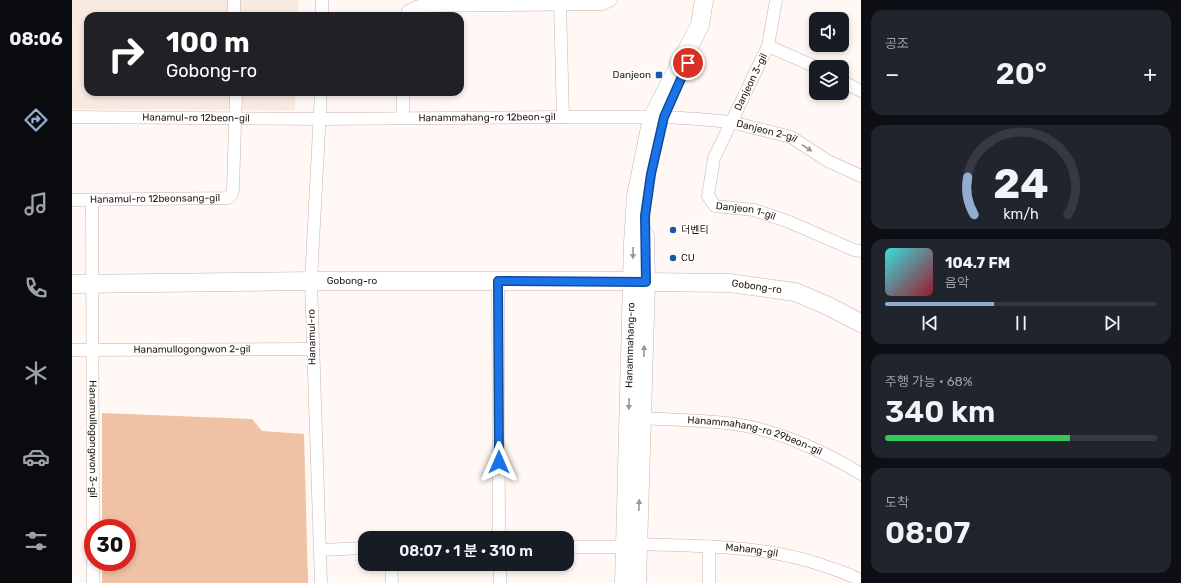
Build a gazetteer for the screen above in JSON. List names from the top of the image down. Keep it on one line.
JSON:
{"streets":{"street":["Danjeon 3-gil","Hanammahang-ro 12beon-gil","Hanamul-ro 12beon-gil","Danjeon 2-gil","Hanamul-ro 12beonsang-gil","Danjeon 1-gil","Gobong-ro","Hanamul-ro","Hanammahang-ro","Hanamullogongwon 2-gil","Hanammahang-ro 29beon-gil","Hanamullogongwon 3-gil","Mahang-gil"]},"crossings":[["Danjeon 3-gil","Danjeon 2-gil"],["Danjeon 3-gil","Danjeon 1-gil"],["Hanammahang-ro 12beon-gil","Hanamul-ro 12beon-gil"],["Hanammahang-ro 12beon-gil","Danjeon 2-gil"],["Hanammahang-ro 12beon-gil","Hanamul-ro"],["Hanammahang-ro 12beon-gil","Hanammahang-ro"],["Hanamul-ro 12beon-gil","Hanamul-ro 12beonsang-gil"],["Hanamul-ro 12beon-gil","Hanamul-ro"],["Danjeon 2-gil","Danjeon 1-gil"],["Danjeon 2-gil","Hanammahang-ro"],["Hanamul-ro 12beonsang-gil","Hanamullogongwon 3-gil"],["Gobong-ro","Hanamul-ro"],["Gobong-ro","Hanammahang-ro"],["Gobong-ro","Hanamullogongwon 3-gil"],["Hanamul-ro","Hanamullogongwon 2-gil"],["Hanammahang-ro","Hanammahang-ro 29beon-gil"],["Hanammahang-ro","Mahang-gil"],["Hanamullogongwon 2-gil","Hanamullogongwon 3-gil"]],"one_way":["Danjeon 2-gil"],"places":{"transit":["Danjeon"],"other":["더벤티","CU"]},"page":{"tabs":"08:06","tile":["공조",["주행 가능 · 68%","340 km"],["도착","08:07"]],"turn":["100 m","Gobong-ro"],"heat":["−","20°","+"],"song":["104.7 FM","음악"],"limit":"30","trip":"08:07 · 1 분 · 310 m","gauge":["24","km/h"]}}
